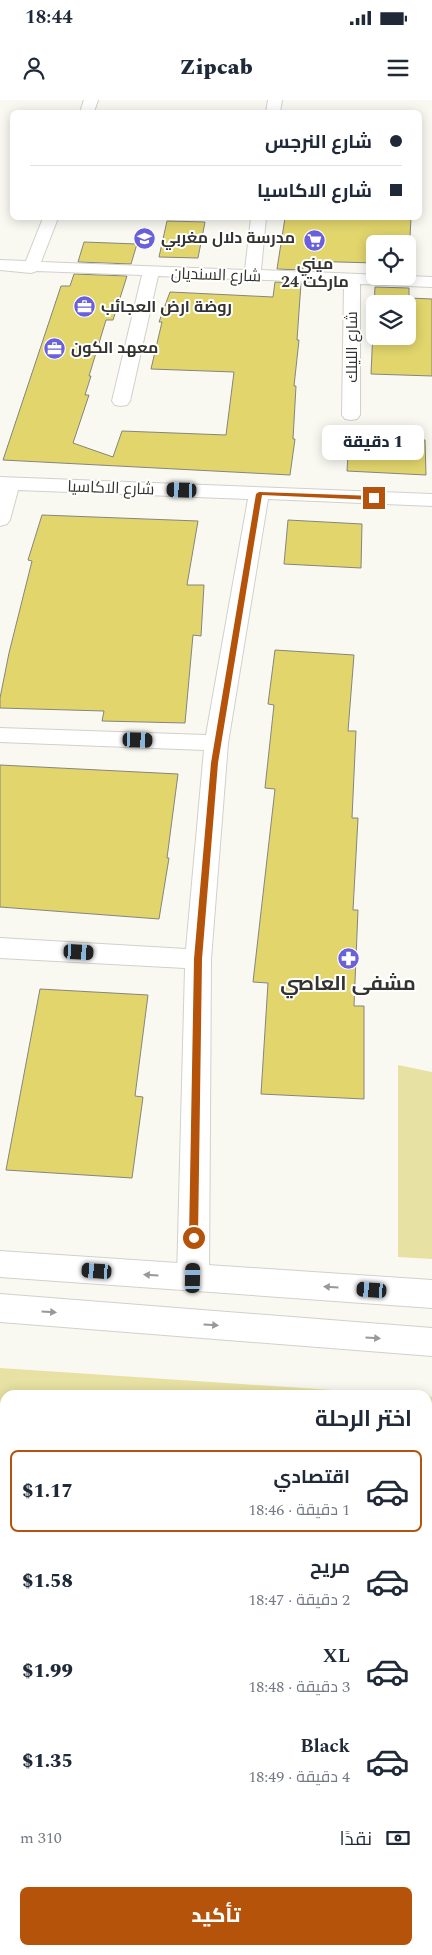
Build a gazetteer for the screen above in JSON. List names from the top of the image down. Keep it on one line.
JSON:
{"streets":{"street":["شارع السنديان","شارع الليلك","شارع الاكاسيا"]},"crossings":[["شارع السنديان","شارع الليلك"]],"places":{"school or university":["مدرسة دلال مغربي"],"supermarket":["ميني ماركت 24"],"office":["روضة ارض العجائب","معهد الكون"],"pharmacy":["مشفى العاصي"]},"page":{"status":"18:44","header":"Zipcab","banner":["شارع النرجس","شارع الاكاسيا"],"bubble":"1 دقيقة","heading":"اختر الرحلة","list":[{"name":"اقتصادي","note":"1 دقيقة · 18:46","value":"$1.17"},{"name":"مريح","note":"2 دقيقة · 18:47","value":"$1.58"},{"name":"XL","note":"3 دقيقة · 18:48","value":"$1.99"},{"name":"Black","note":"4 دقيقة · 18:49","value":"$1.35"}],"pay":["نقدًا","310 m"],"buttons":"تأكيد"}}
